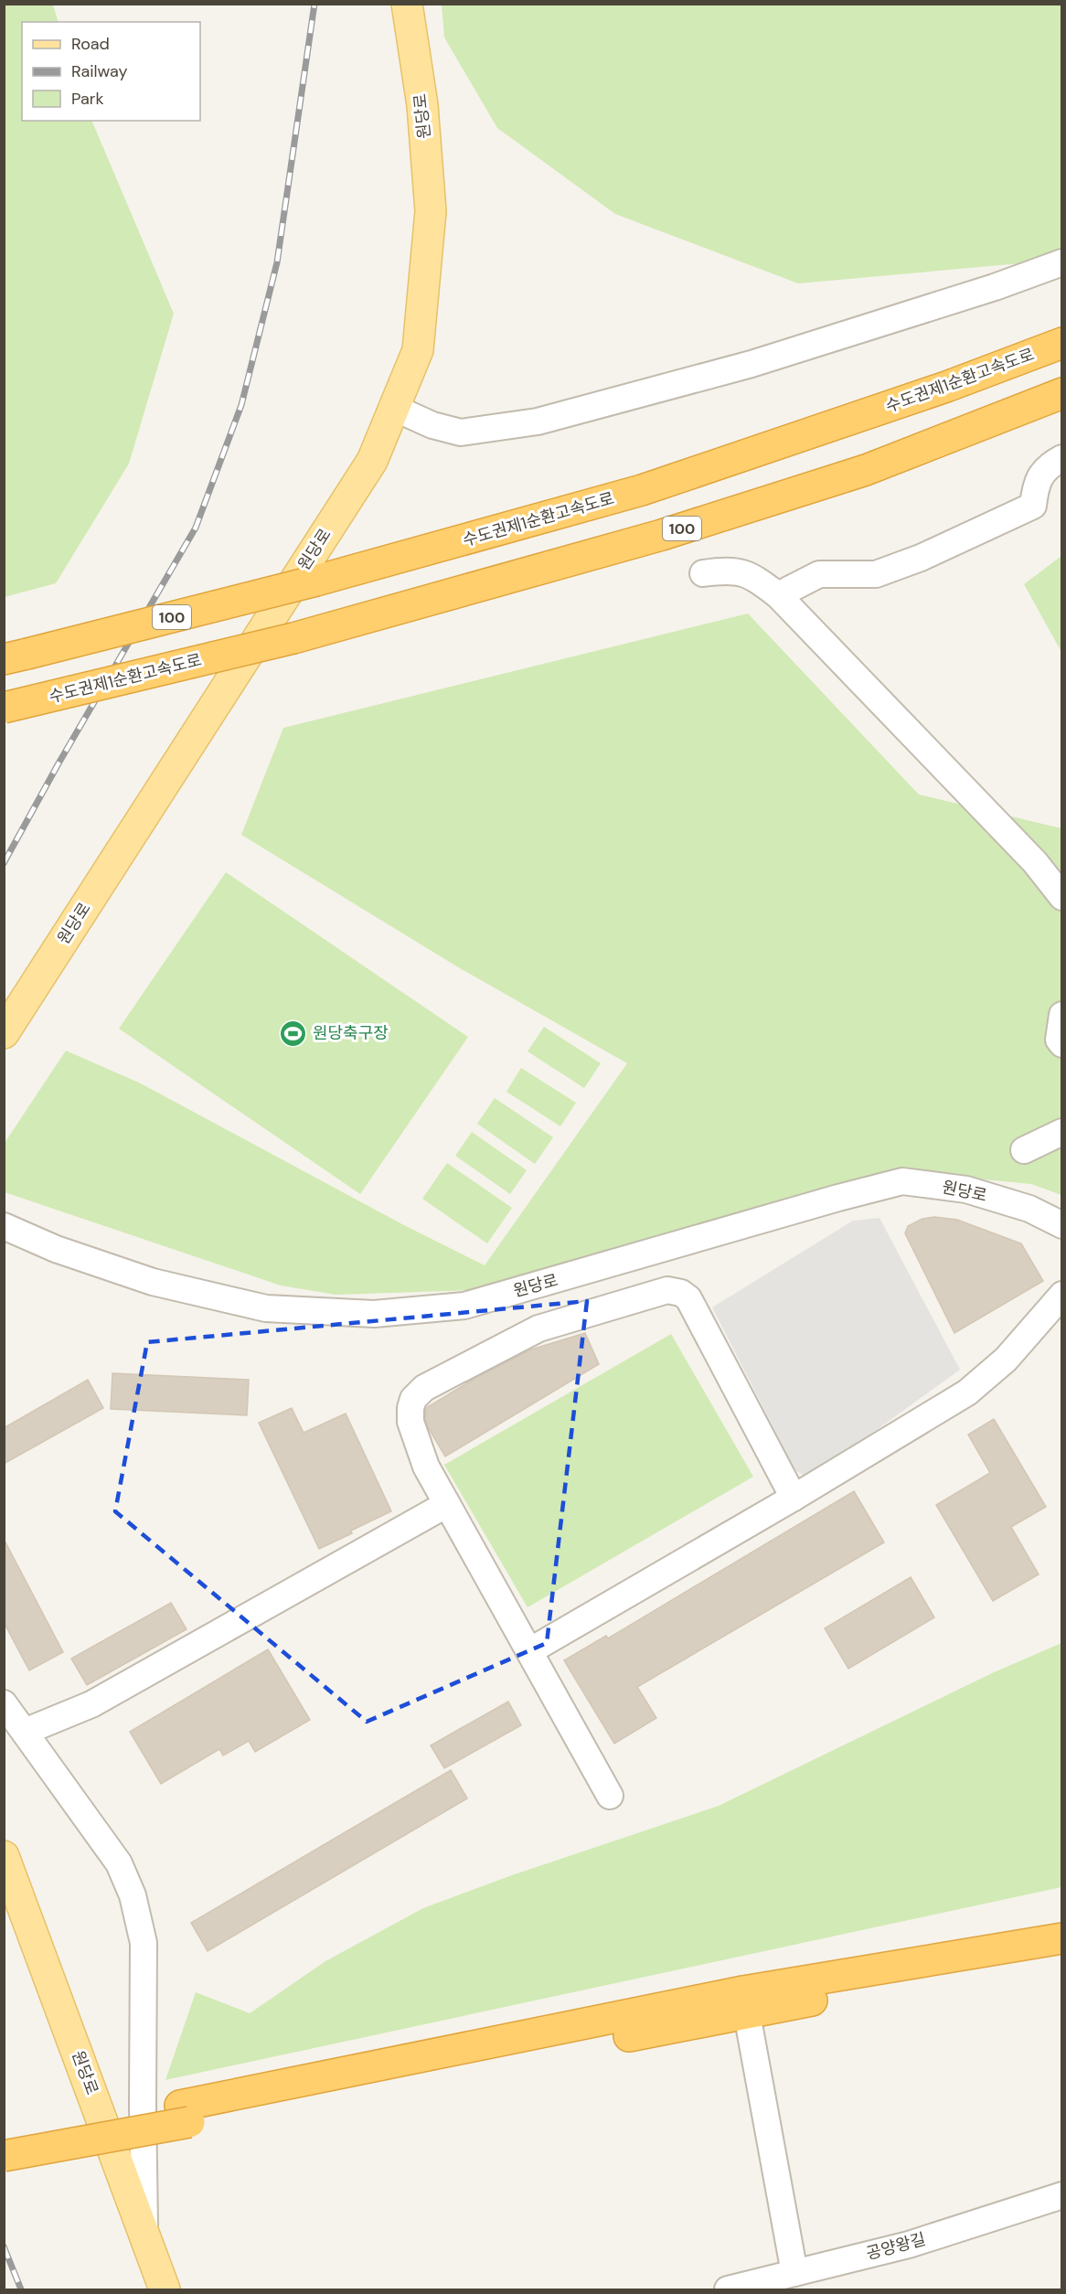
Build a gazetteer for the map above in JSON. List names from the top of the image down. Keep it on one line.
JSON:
{"streets":{"highway":["수도권제1순환고속도로","100"],"main road":["원당로"],"street":["공양왕길"]},"places":{"sports":["원당축구장"]},"legend":["Road","Railway","Park"]}
